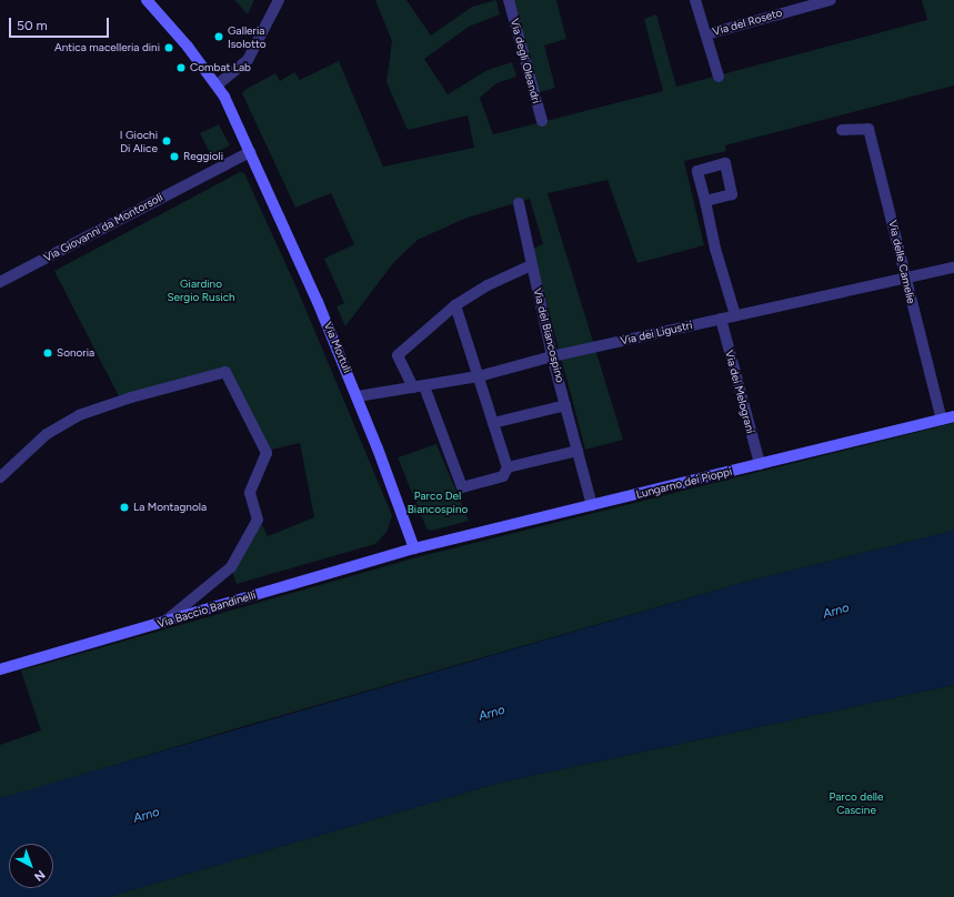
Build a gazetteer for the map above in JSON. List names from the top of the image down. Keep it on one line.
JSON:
{"streets":{"street":["Via del Roseto","Via degli Oleandri","Via Giovanni da Montorsoli","Via delle Camelie","Via dei Ligustri","Via del Biancospino","Via Mortuli","Via dei Melograni","Lungarno dei Pioppi","Via Baccio Bandinelli"]},"crossings":[["Via Giovanni da Montorsoli","Via Mortuli"],["Via delle Camelie","Via dei Ligustri"],["Via delle Camelie","Lungarno dei Pioppi"],["Via dei Ligustri","Via del Biancospino"],["Via dei Ligustri","Via Mortuli"],["Via dei Ligustri","Via dei Melograni"],["Via del Biancospino","Lungarno dei Pioppi"],["Via Mortuli","Lungarno dei Pioppi"],["Via Mortuli","Via Baccio Bandinelli"],["Via dei Melograni","Lungarno dei Pioppi"],["Lungarno dei Pioppi","Via Baccio Bandinelli"]],"water":["Arno"],"parks":["Giardino Sergio Rusich","Parco Del Biancospino","Parco delle Cascine"],"places":["Galleria Isolotto","Antica macelleria dini","Combat Lab","I Giochi Di Alice","Reggioli","Sonoria","La Montagnola"],"scale_bar":"50 m","north":"bottom right"}
